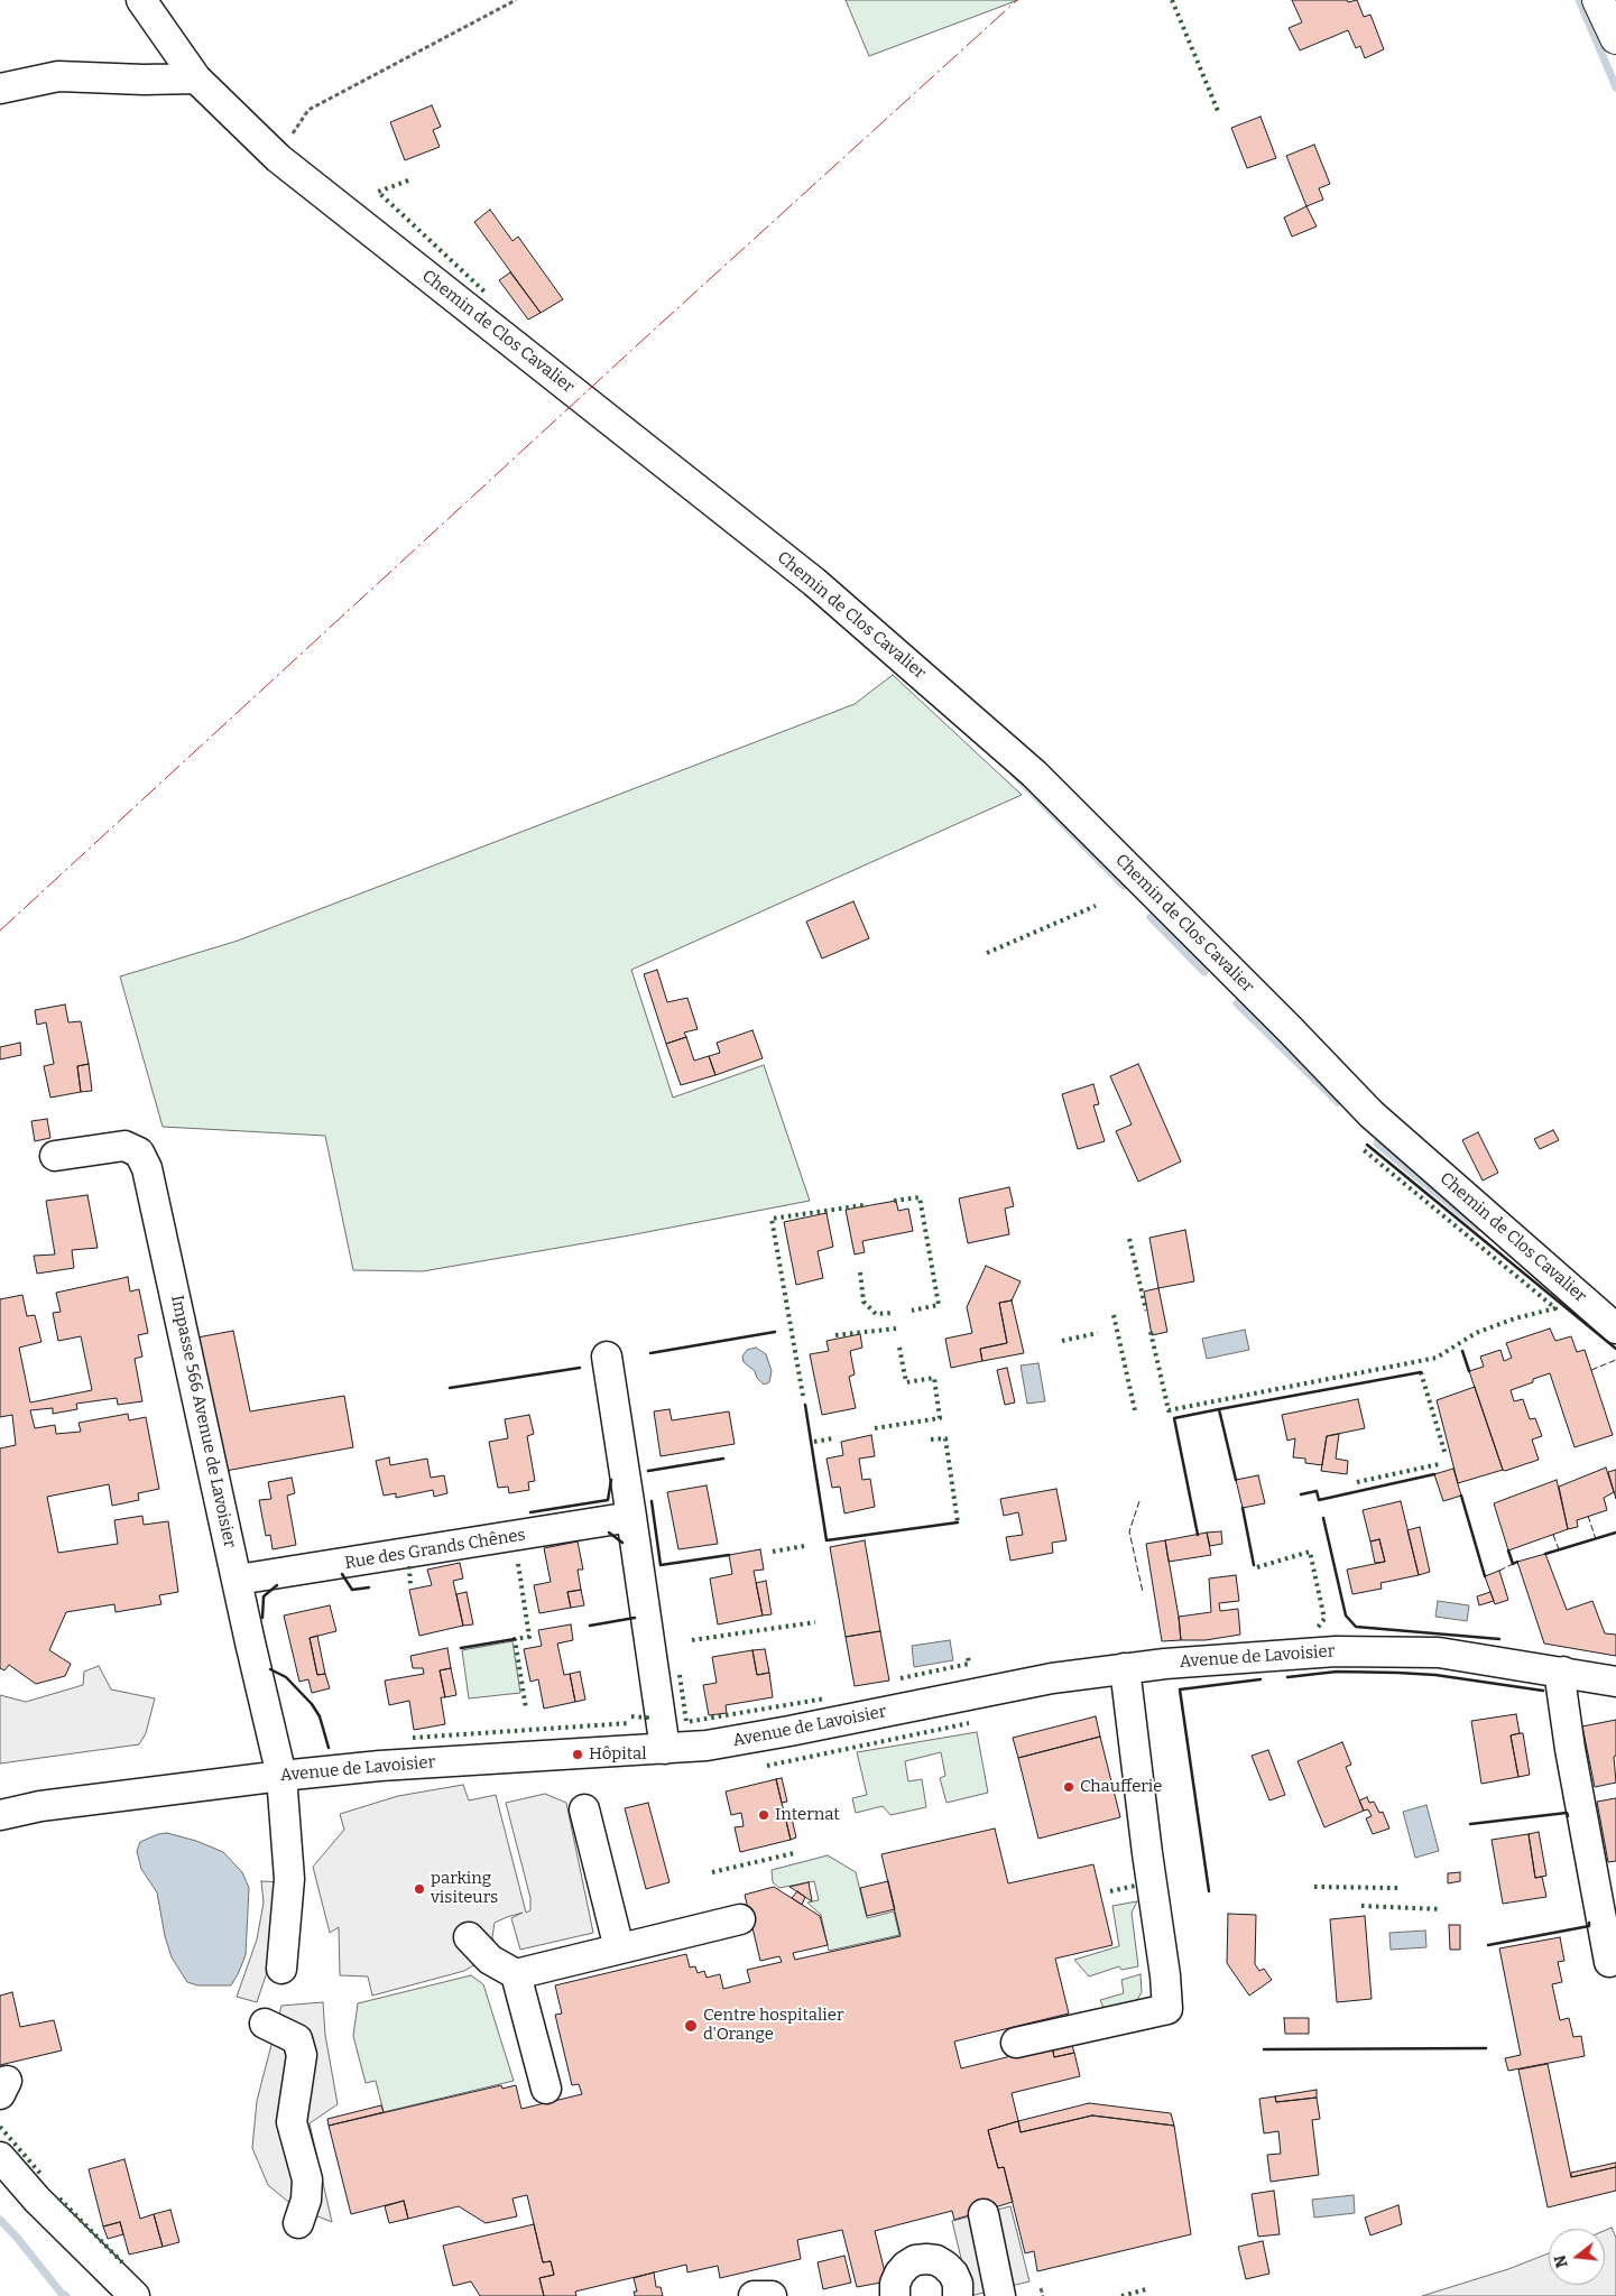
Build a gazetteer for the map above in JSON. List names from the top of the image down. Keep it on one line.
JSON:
{"streets":{"street":["Chemin de Clos Cavalier","Impasse 566 Avenue de Lavoisier","Rue des Grands Chênes","Avenue de Lavoisier"]},"crossings":[["Impasse 566 Avenue de Lavoisier","Rue des Grands Chênes"],["Impasse 566 Avenue de Lavoisier","Avenue de Lavoisier"]],"places":["Hôpital","Chaufferie","Internat","parking visiteurs","Centre hospitalier d'Orange"],"north":"left"}
